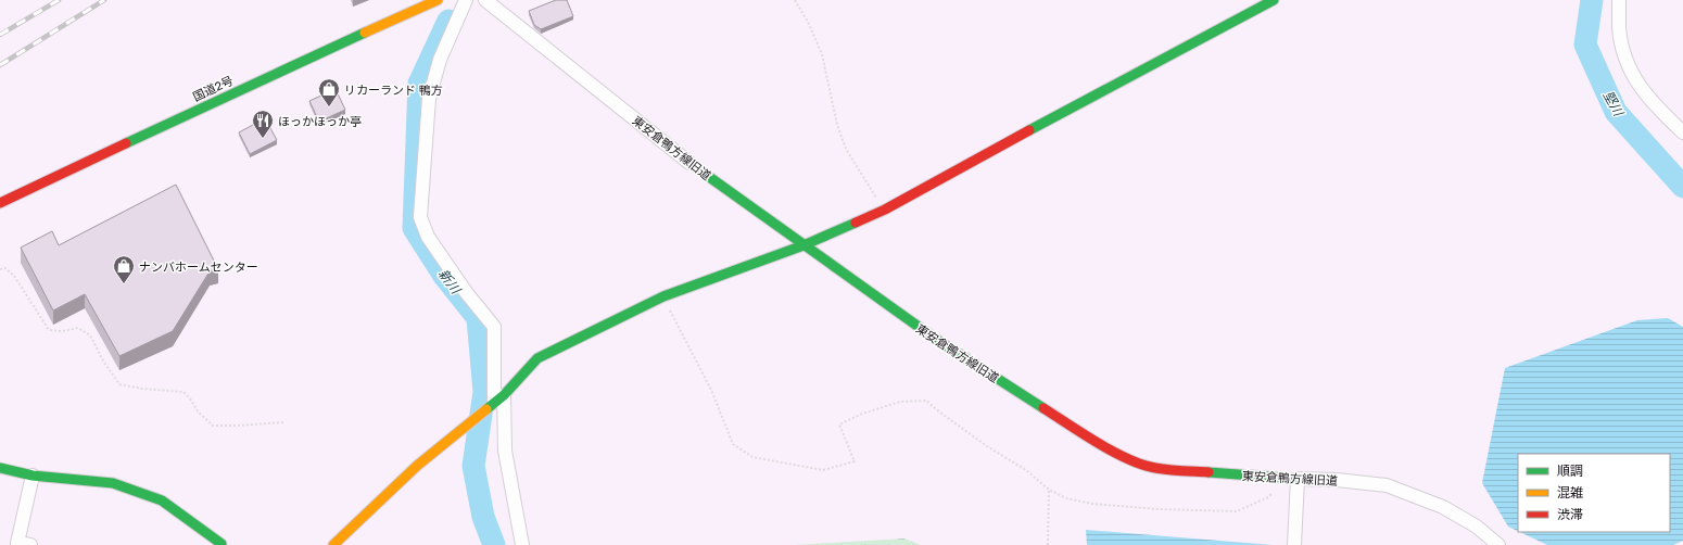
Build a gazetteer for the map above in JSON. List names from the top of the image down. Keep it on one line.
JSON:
{"streets":{"main road":["国道2号","東安倉鴨方線旧道"]},"water":["堅川","新川"],"places":{"shop":["リカーランド 鴨方","ナンバホームセンター"],"restaurant":["ほっかほっか亭"]},"legend":["順調","混雑","渋滞"]}
